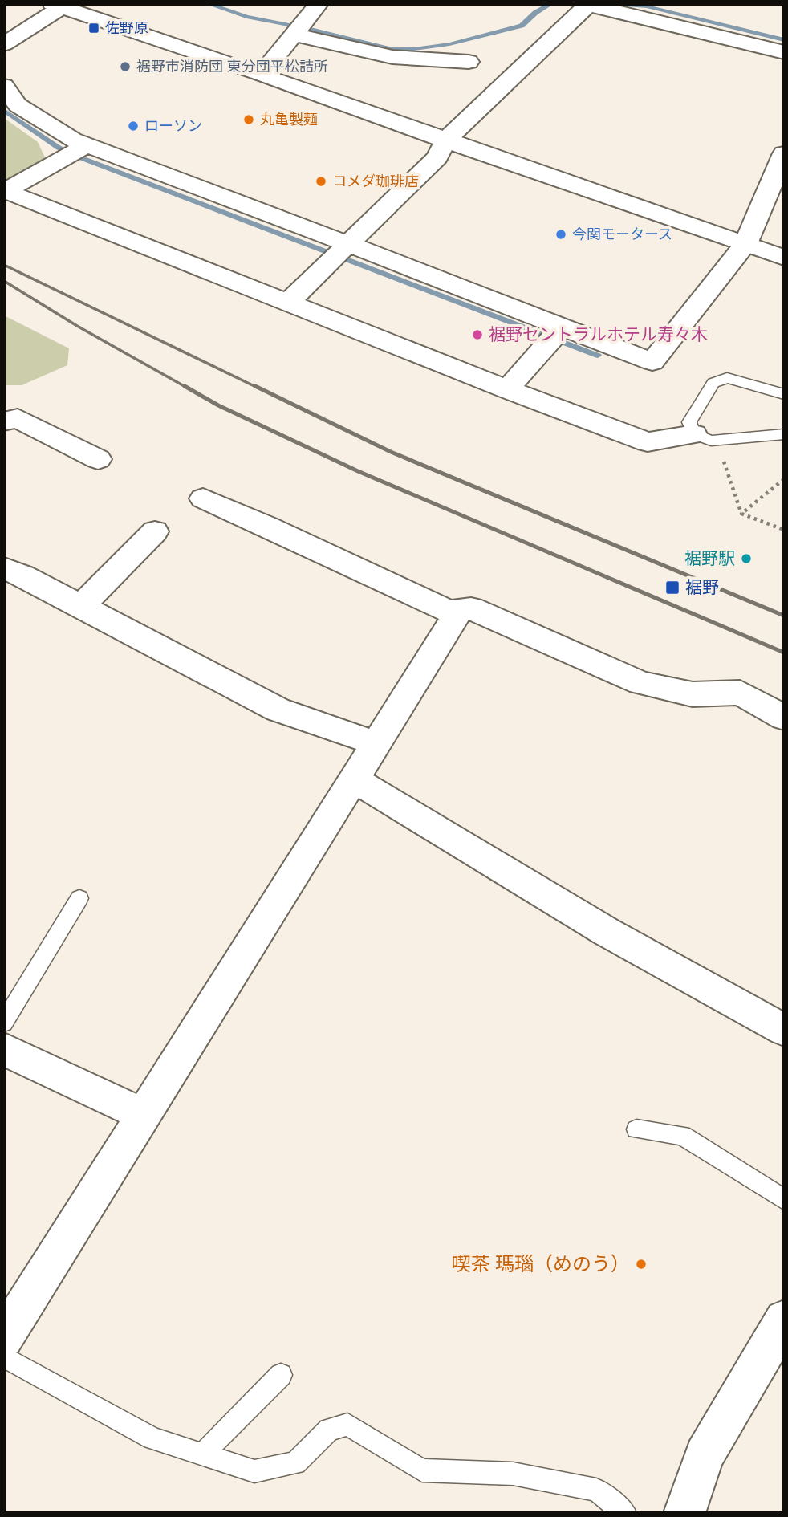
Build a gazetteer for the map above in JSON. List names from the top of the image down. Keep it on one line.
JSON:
{"places":{"transit":["佐野原","裾野"],"other":["裾野市消防団 東分団平松詰所","丸亀製麺","ローソン","コメダ珈琲店","今関モータース","裾野セントラルホテル寿々木","裾野駅","喫茶 瑪瑙（めのう）"]}}
